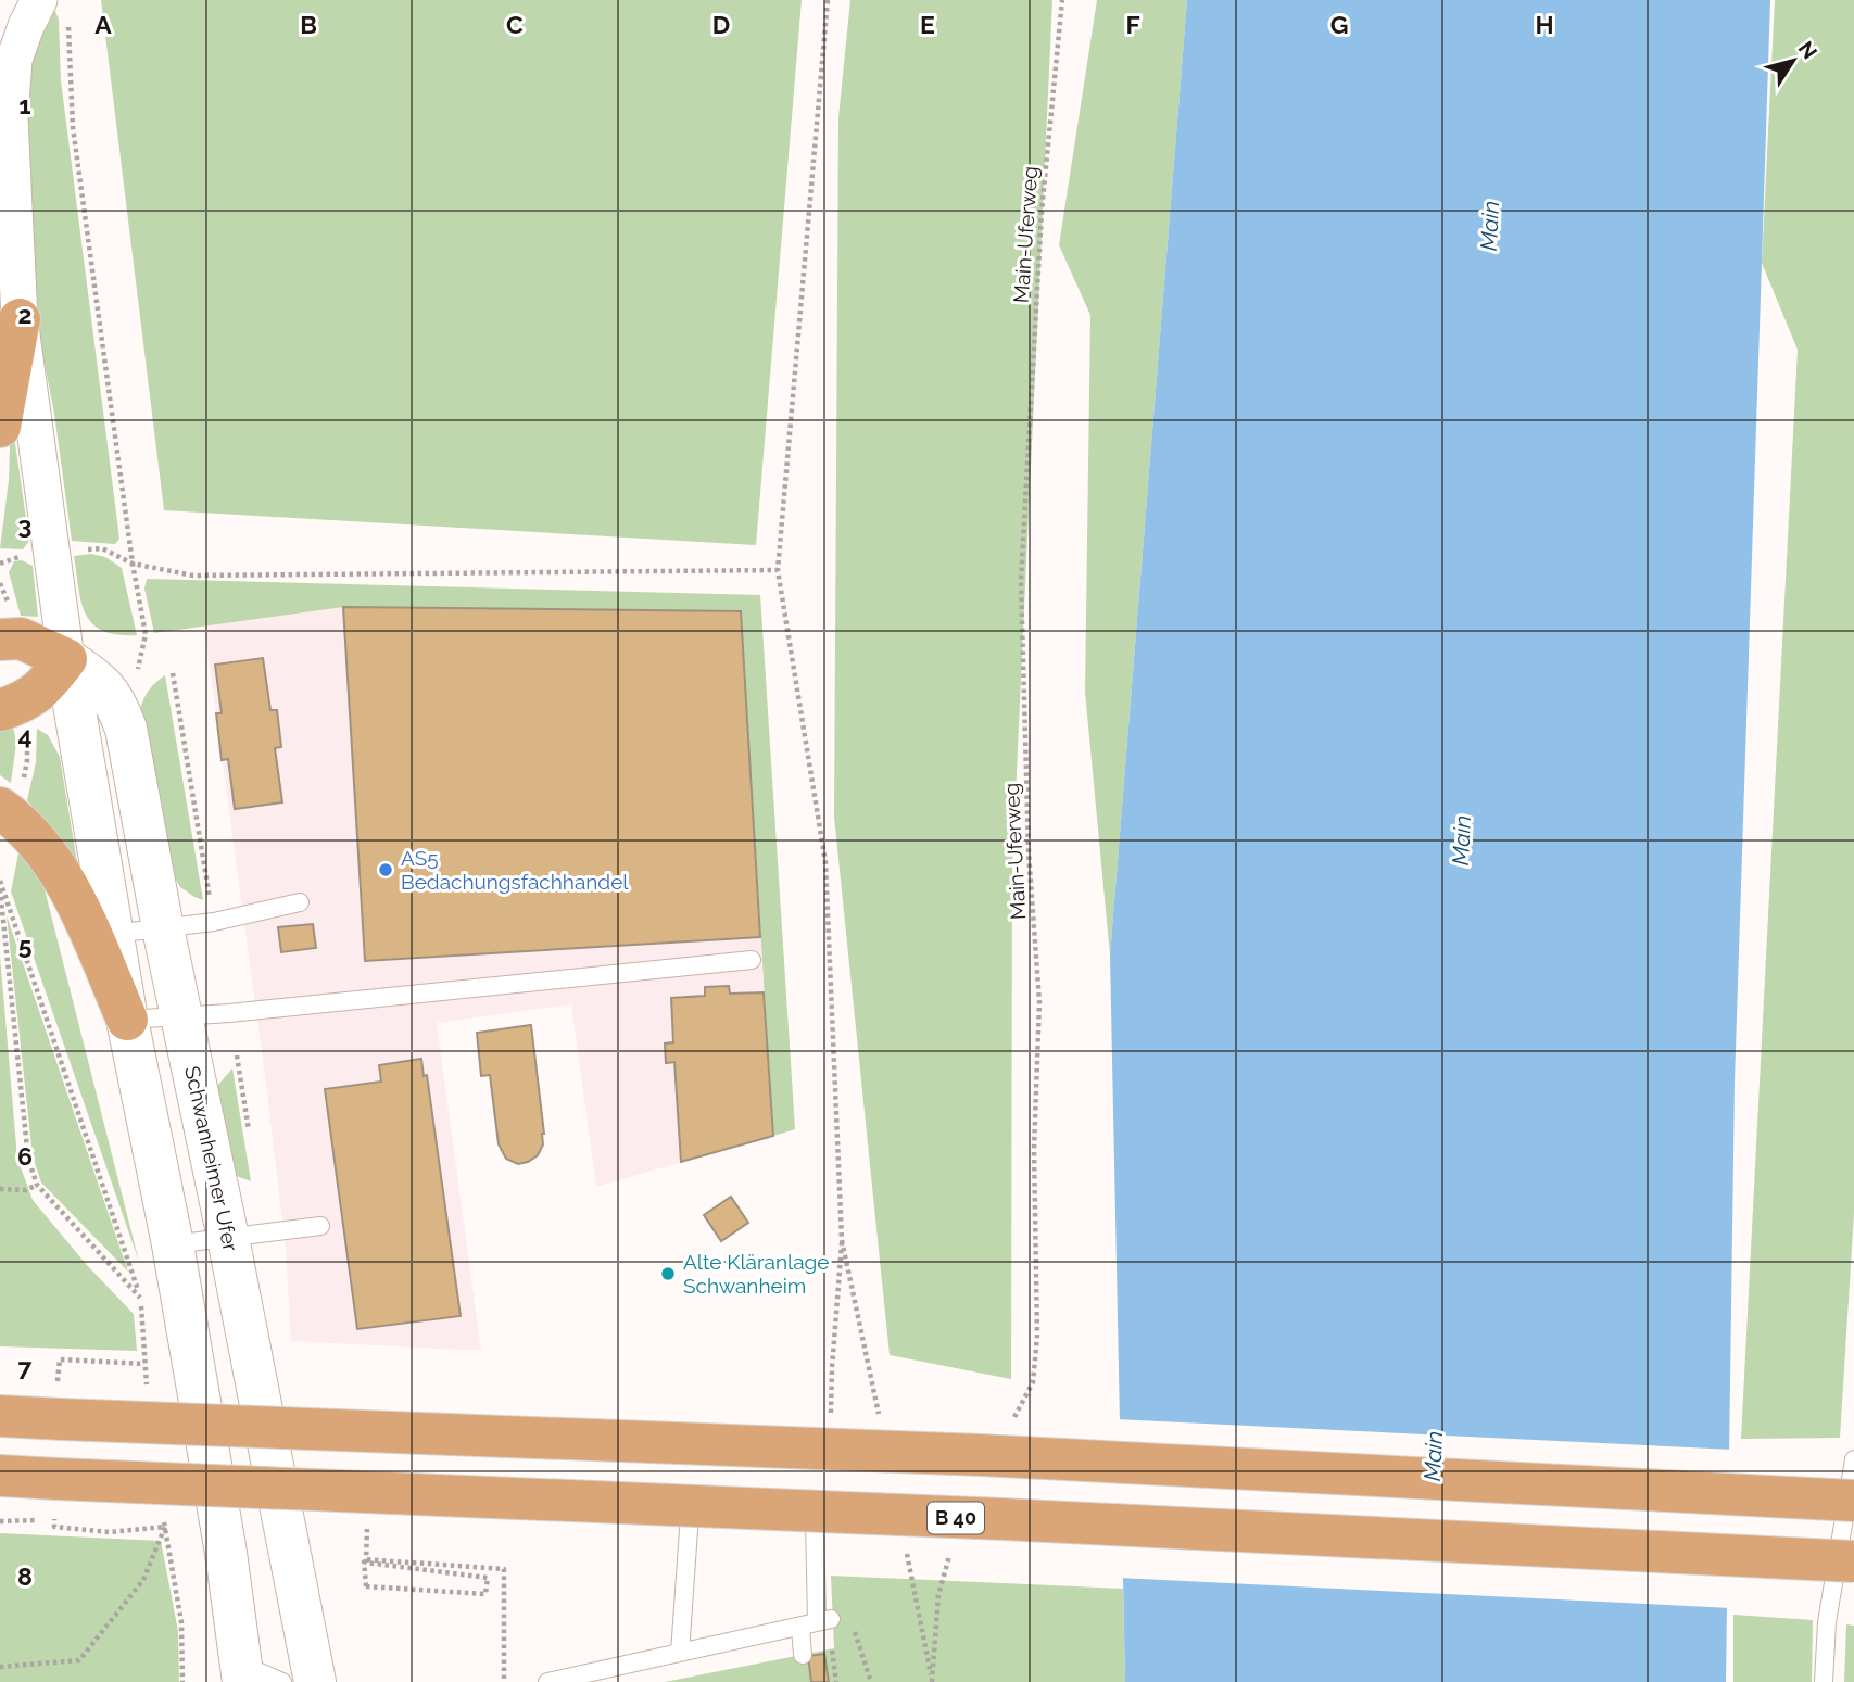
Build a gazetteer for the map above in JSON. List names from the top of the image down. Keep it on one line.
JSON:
{"streets":{"highway":["B 40"],"main road":["Schwanheimer Ufer"],"path":["Main-Uferweg"]},"water":["Main"],"places":["AS5 Bedachungsfachhandel","Alte Kläranlage Schwanheim"],"north":"top right","grid":{"columns":["A","B","C","D","E","F","G","H"],"rows":["1","2","3","4","5","6","7","8"]}}
